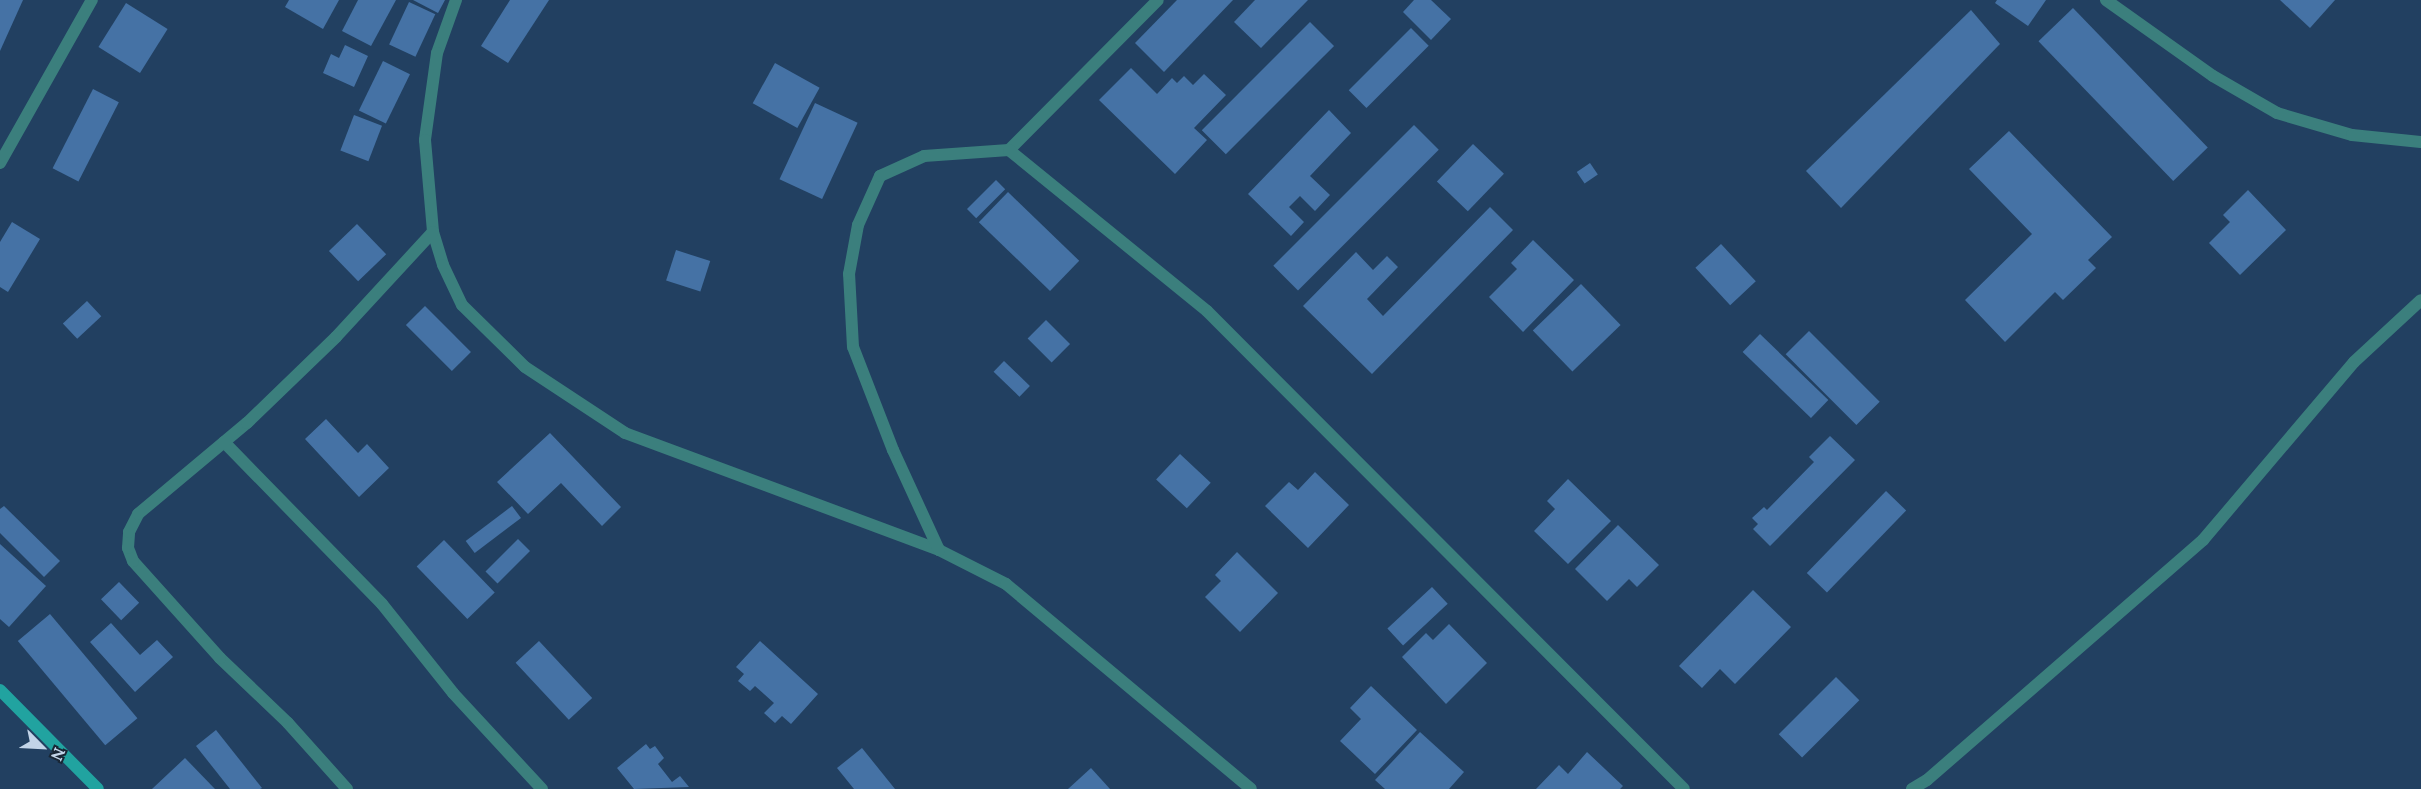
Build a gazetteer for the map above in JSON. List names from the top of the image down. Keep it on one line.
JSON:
{"north":"bottom right"}
